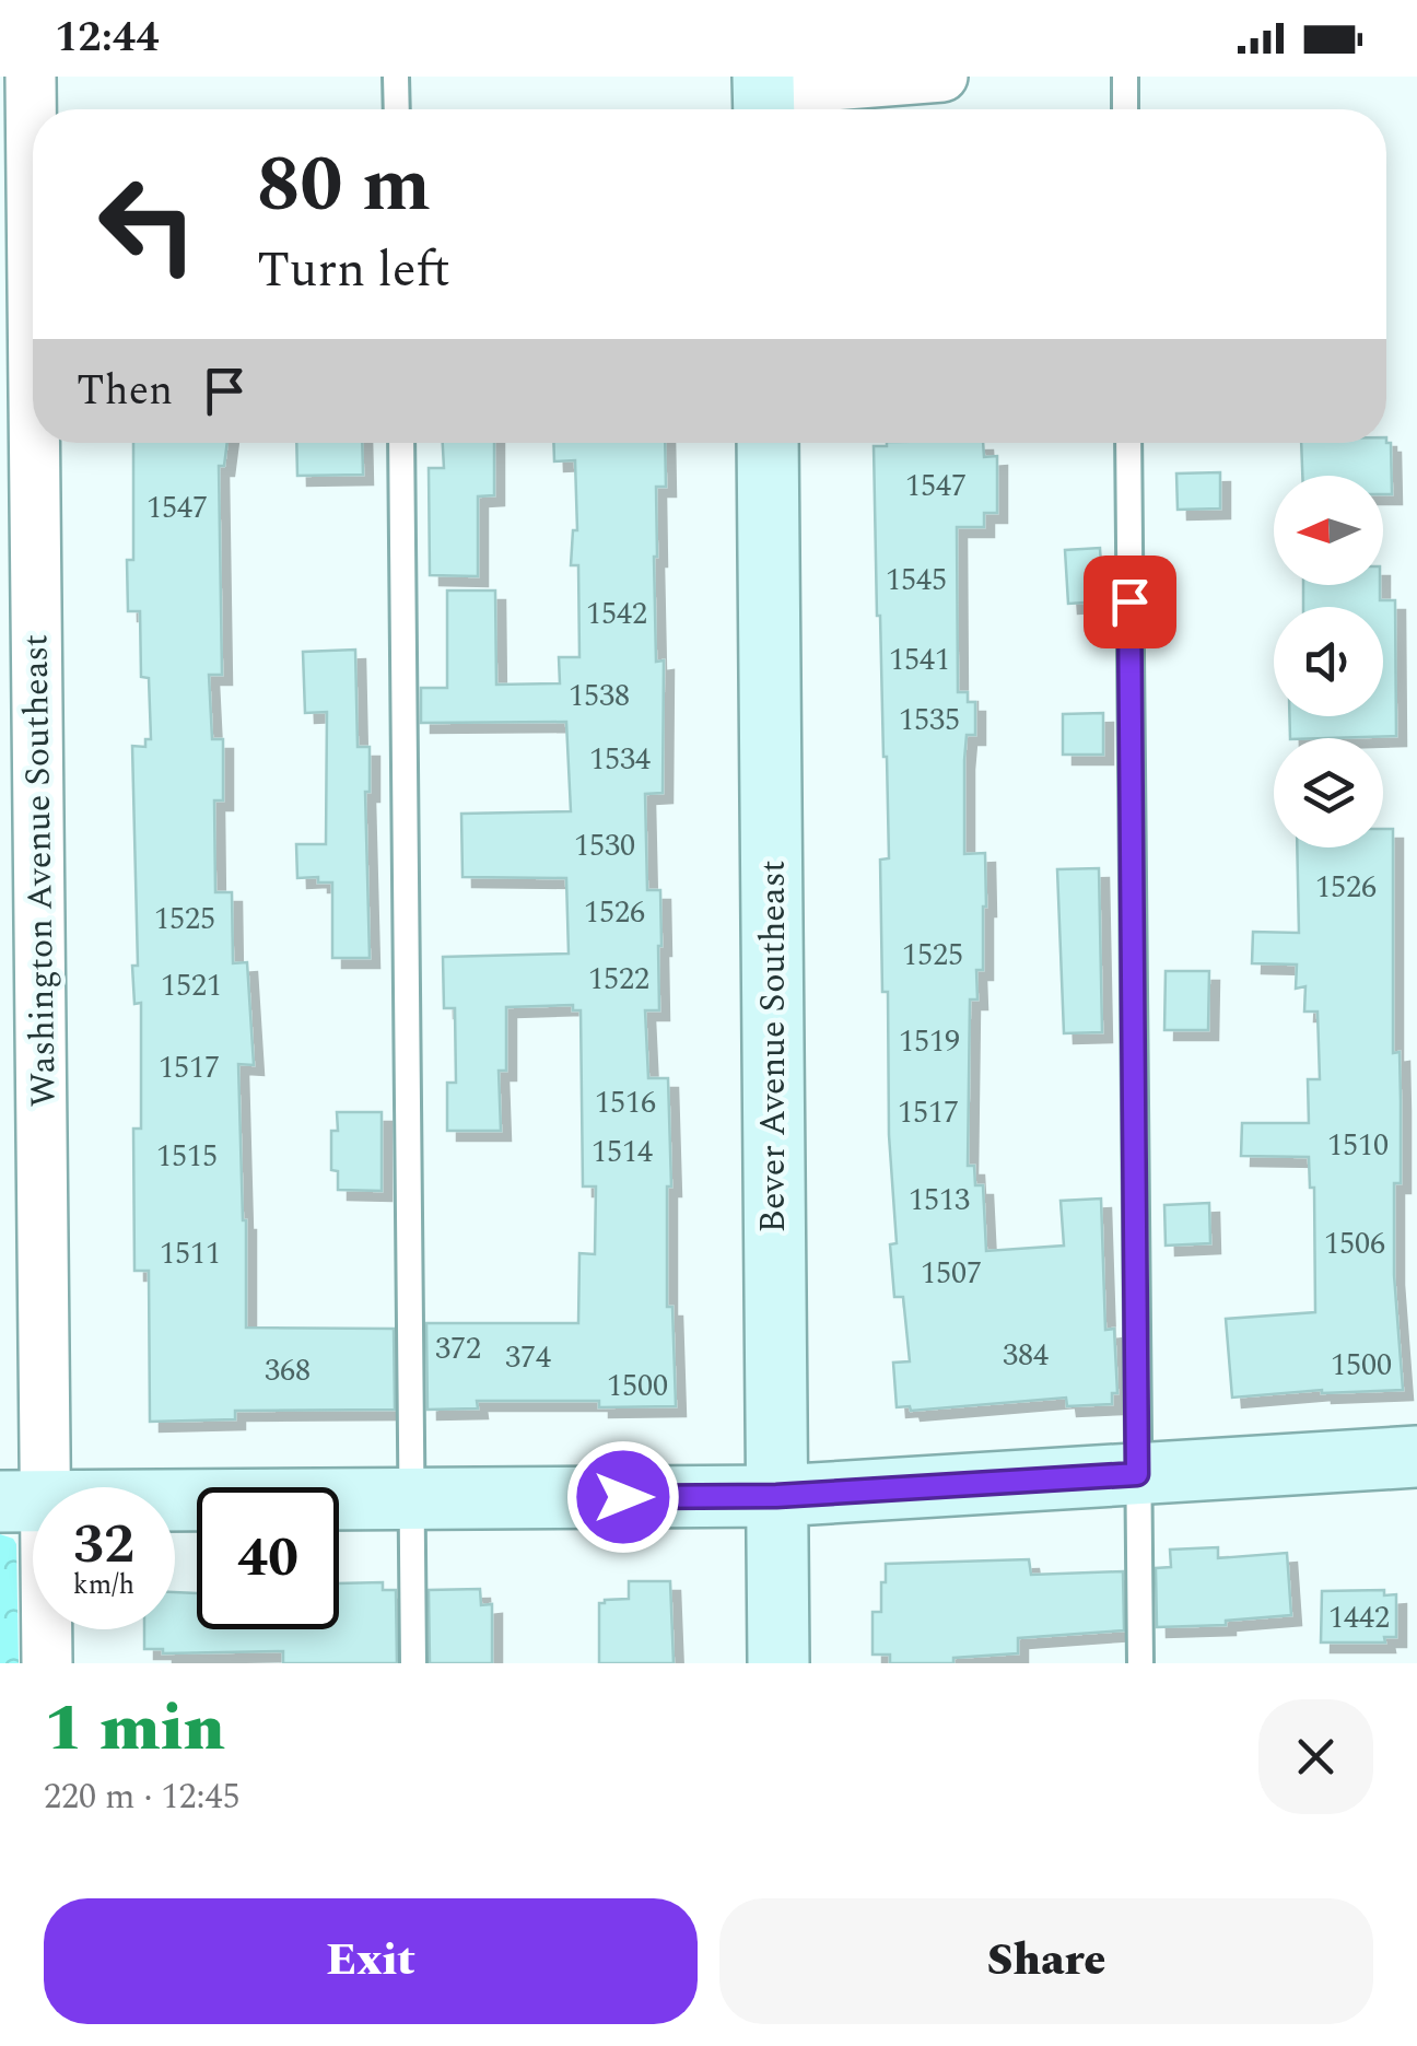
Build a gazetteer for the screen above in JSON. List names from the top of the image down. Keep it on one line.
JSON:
{"streets":{"street":["Washington Avenue Southeast","Bever Avenue Southeast"]},"house_numbers":["1547","1547","1545","1542","1541","1538","1535","1534","1530","1526","1526","1525","1525","1522","1521","1519","1517","1516","1517","1510","1514","1515","1513","1506","1511","1507","372","384","374","1500","368","1500","1442"],"north":"left","page":{"status":"12:44","turn":["80 m","Turn left"],"then":"Then","speed":"32 km/h","limit":"40","heading":["1 min","220 m · 12:45"],"buttons":["Exit","Share"]}}
